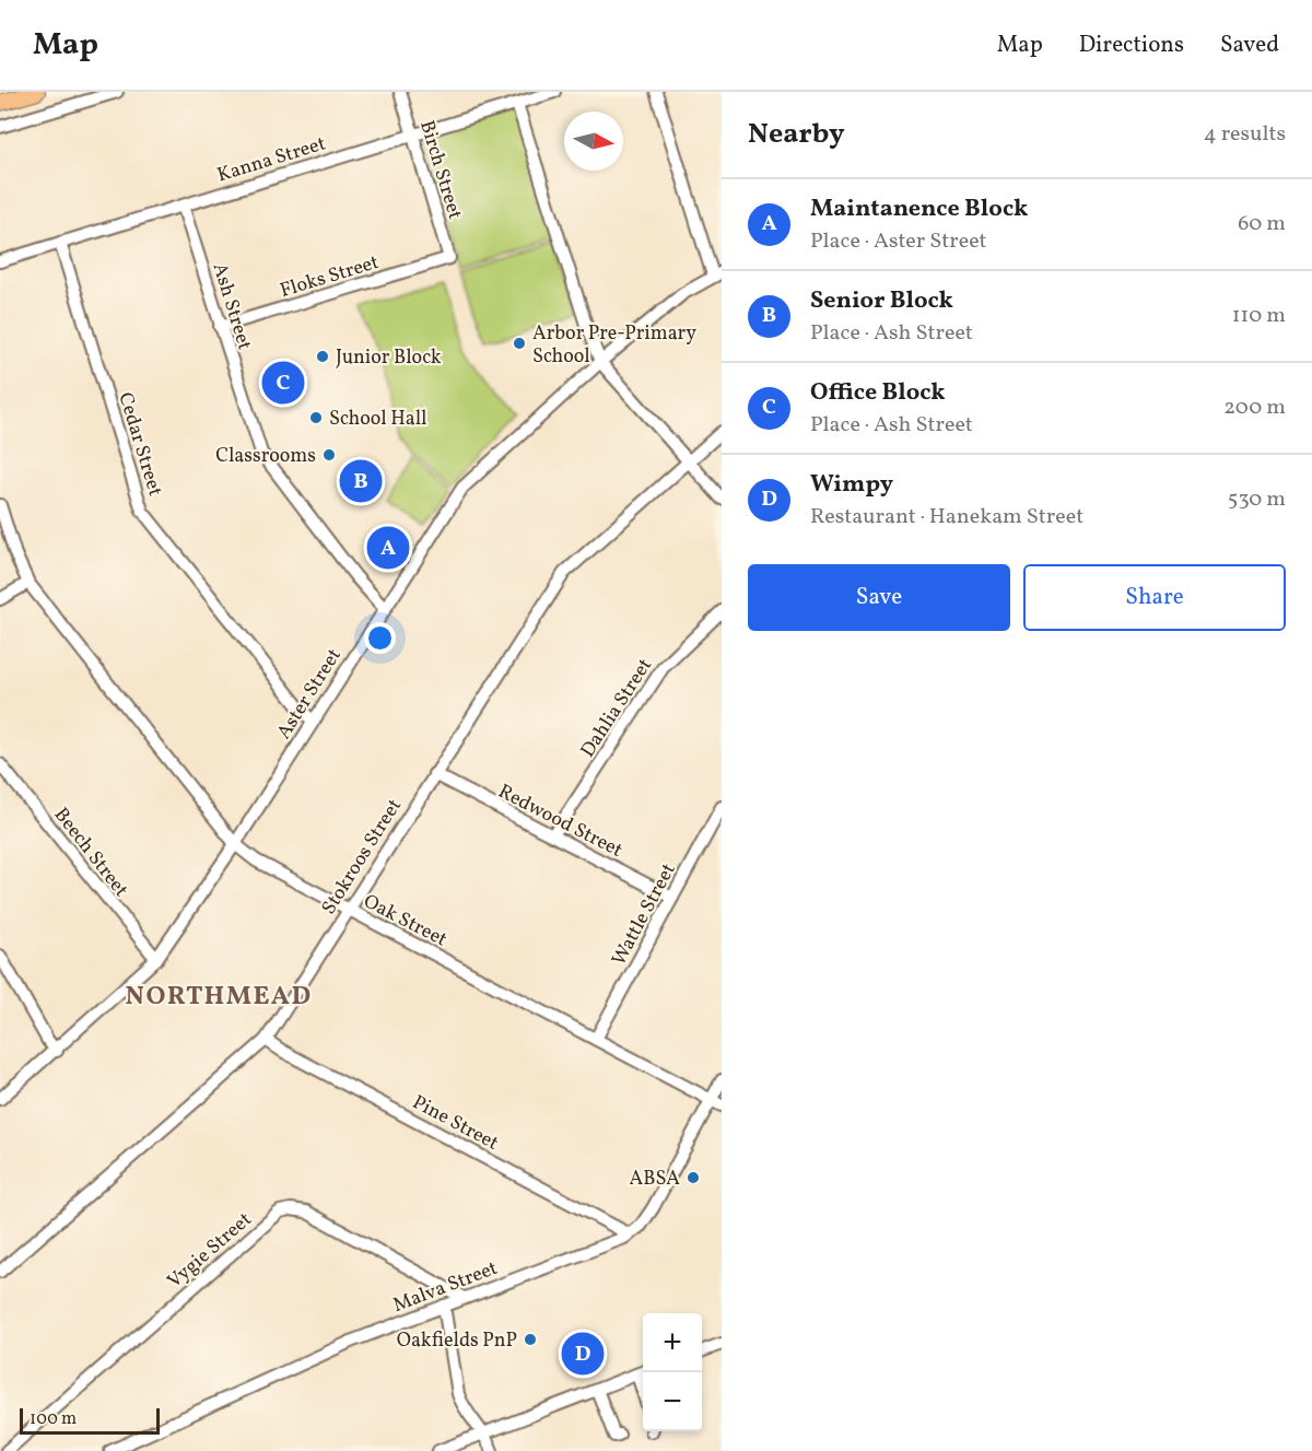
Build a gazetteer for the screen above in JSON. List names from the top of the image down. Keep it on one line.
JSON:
{"streets":{"street":["Kanna Street","Birch Street","Floks Street","Ash Street","Cedar Street","Aster Street","Dahlia Street","Redwood Street","Beech Street","Stokroos Street","Wattle Street","Oak Street","Pine Street","Vygie Street","Malva Street"]},"crossings":[["Kanna Street","Birch Street"],["Kanna Street","Ash Street"],["Kanna Street","Cedar Street"],["Birch Street","Floks Street"],["Floks Street","Ash Street"],["Ash Street","Aster Street"],["Cedar Street","Aster Street"],["Aster Street","Beech Street"],["Aster Street","Oak Street"],["Dahlia Street","Redwood Street"],["Redwood Street","Stokroos Street"],["Redwood Street","Wattle Street"],["Stokroos Street","Oak Street"],["Stokroos Street","Pine Street"],["Wattle Street","Oak Street"],["Oak Street","Malva Street"],["Pine Street","Malva Street"],["Vygie Street","Malva Street"]],"districts":["NORTHMEAD"],"places":["Arbor Pre-Primary School","Junior Block","School Hall","Classrooms","ABSA","Oakfields PnP"],"scale_bar":"100 m","north":"right","page":{"header":"Map","nav":["Map","Directions","Saved"],"heading":["Nearby","4 results"],"list":[{"mark":"A","name":"Maintanence Block","note":"Place · Aster Street","value":"60 m"},{"mark":"B","name":"Senior Block","note":"Place · Ash Street","value":"110 m"},{"mark":"C","name":"Office Block","note":"Place · Ash Street","value":"200 m"},{"mark":"D","name":"Wimpy","note":"Restaurant · Hanekam Street","value":"530 m"}],"pins":["C","B","A","D"],"buttons":["Save","Share"],"map_buttons":["+","−"],"scale":"100 m"}}
